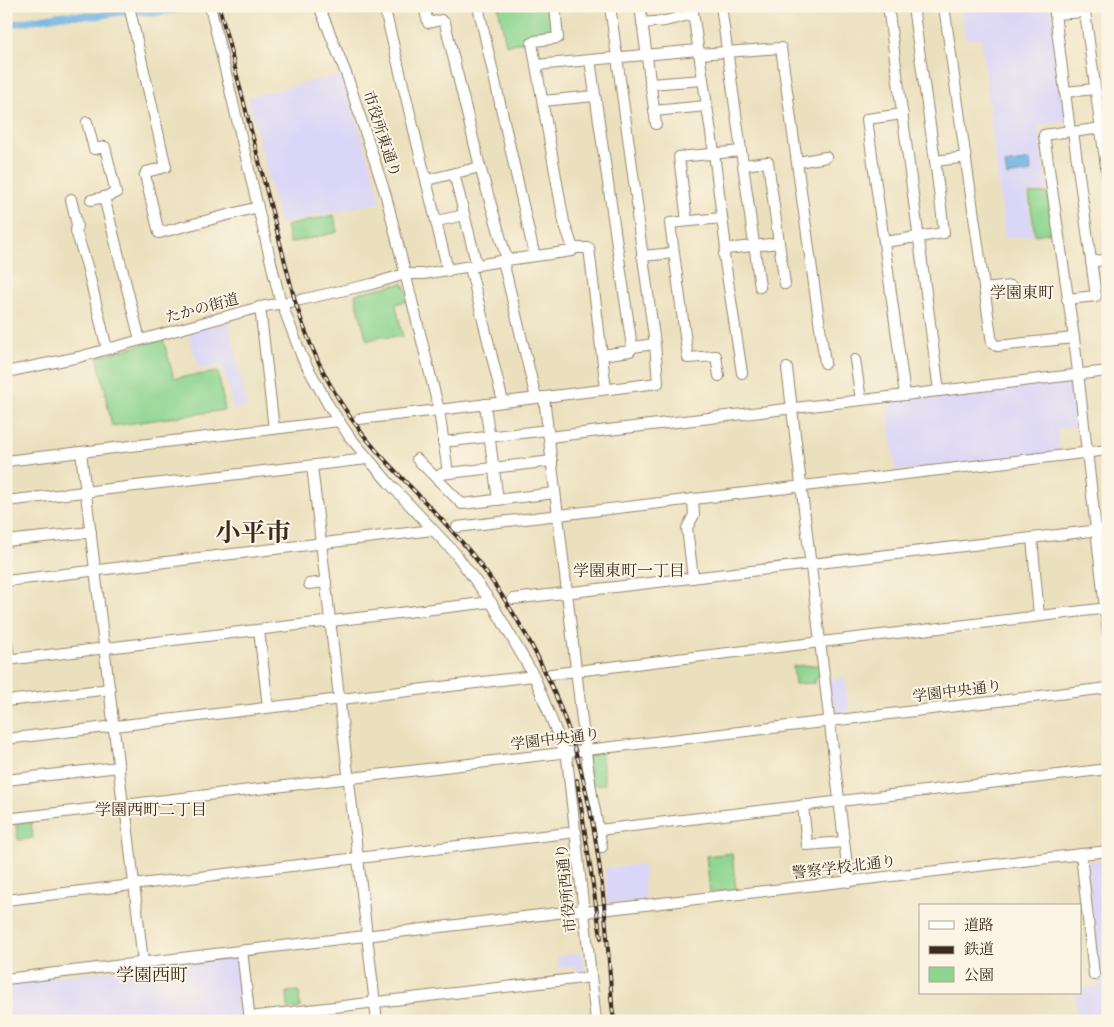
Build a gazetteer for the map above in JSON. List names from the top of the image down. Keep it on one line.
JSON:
{"streets":{"street":["市役所東通り","たかの街道","学園中央通り","警察学校北通り","市役所西通り"]},"crossings":[["市役所東通り","たかの街道"],["たかの街道","市役所西通り"],["学園中央通り","市役所西通り"],["警察学校北通り","市役所西通り"]],"districts":["学園東町","小平市","学園東町一丁目","学園西町二丁目","学園西町"],"legend":["道路","鉄道","公園"]}
